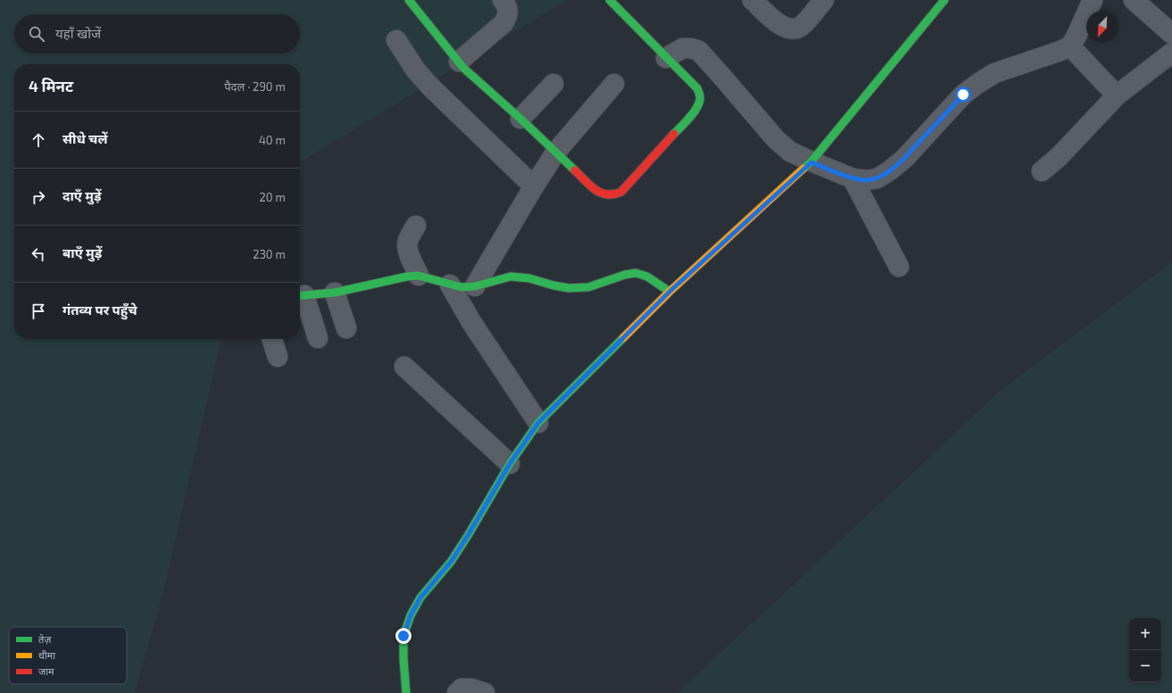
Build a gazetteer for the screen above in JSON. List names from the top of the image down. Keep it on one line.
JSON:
{"legend":["तेज़","धीमा","जाम"],"north":"bottom left","page":{"search":"यहाँ खोजें","heading":["4 मिनट","पैदल · 290 m"],"list":[["सीधे चलें","40 m"],["दाएँ मुड़ें","20 m"],["बाएँ मुड़ें","230 m"],"गंतव्य पर पहुँचे"],"map_buttons":["+","−"]}}
